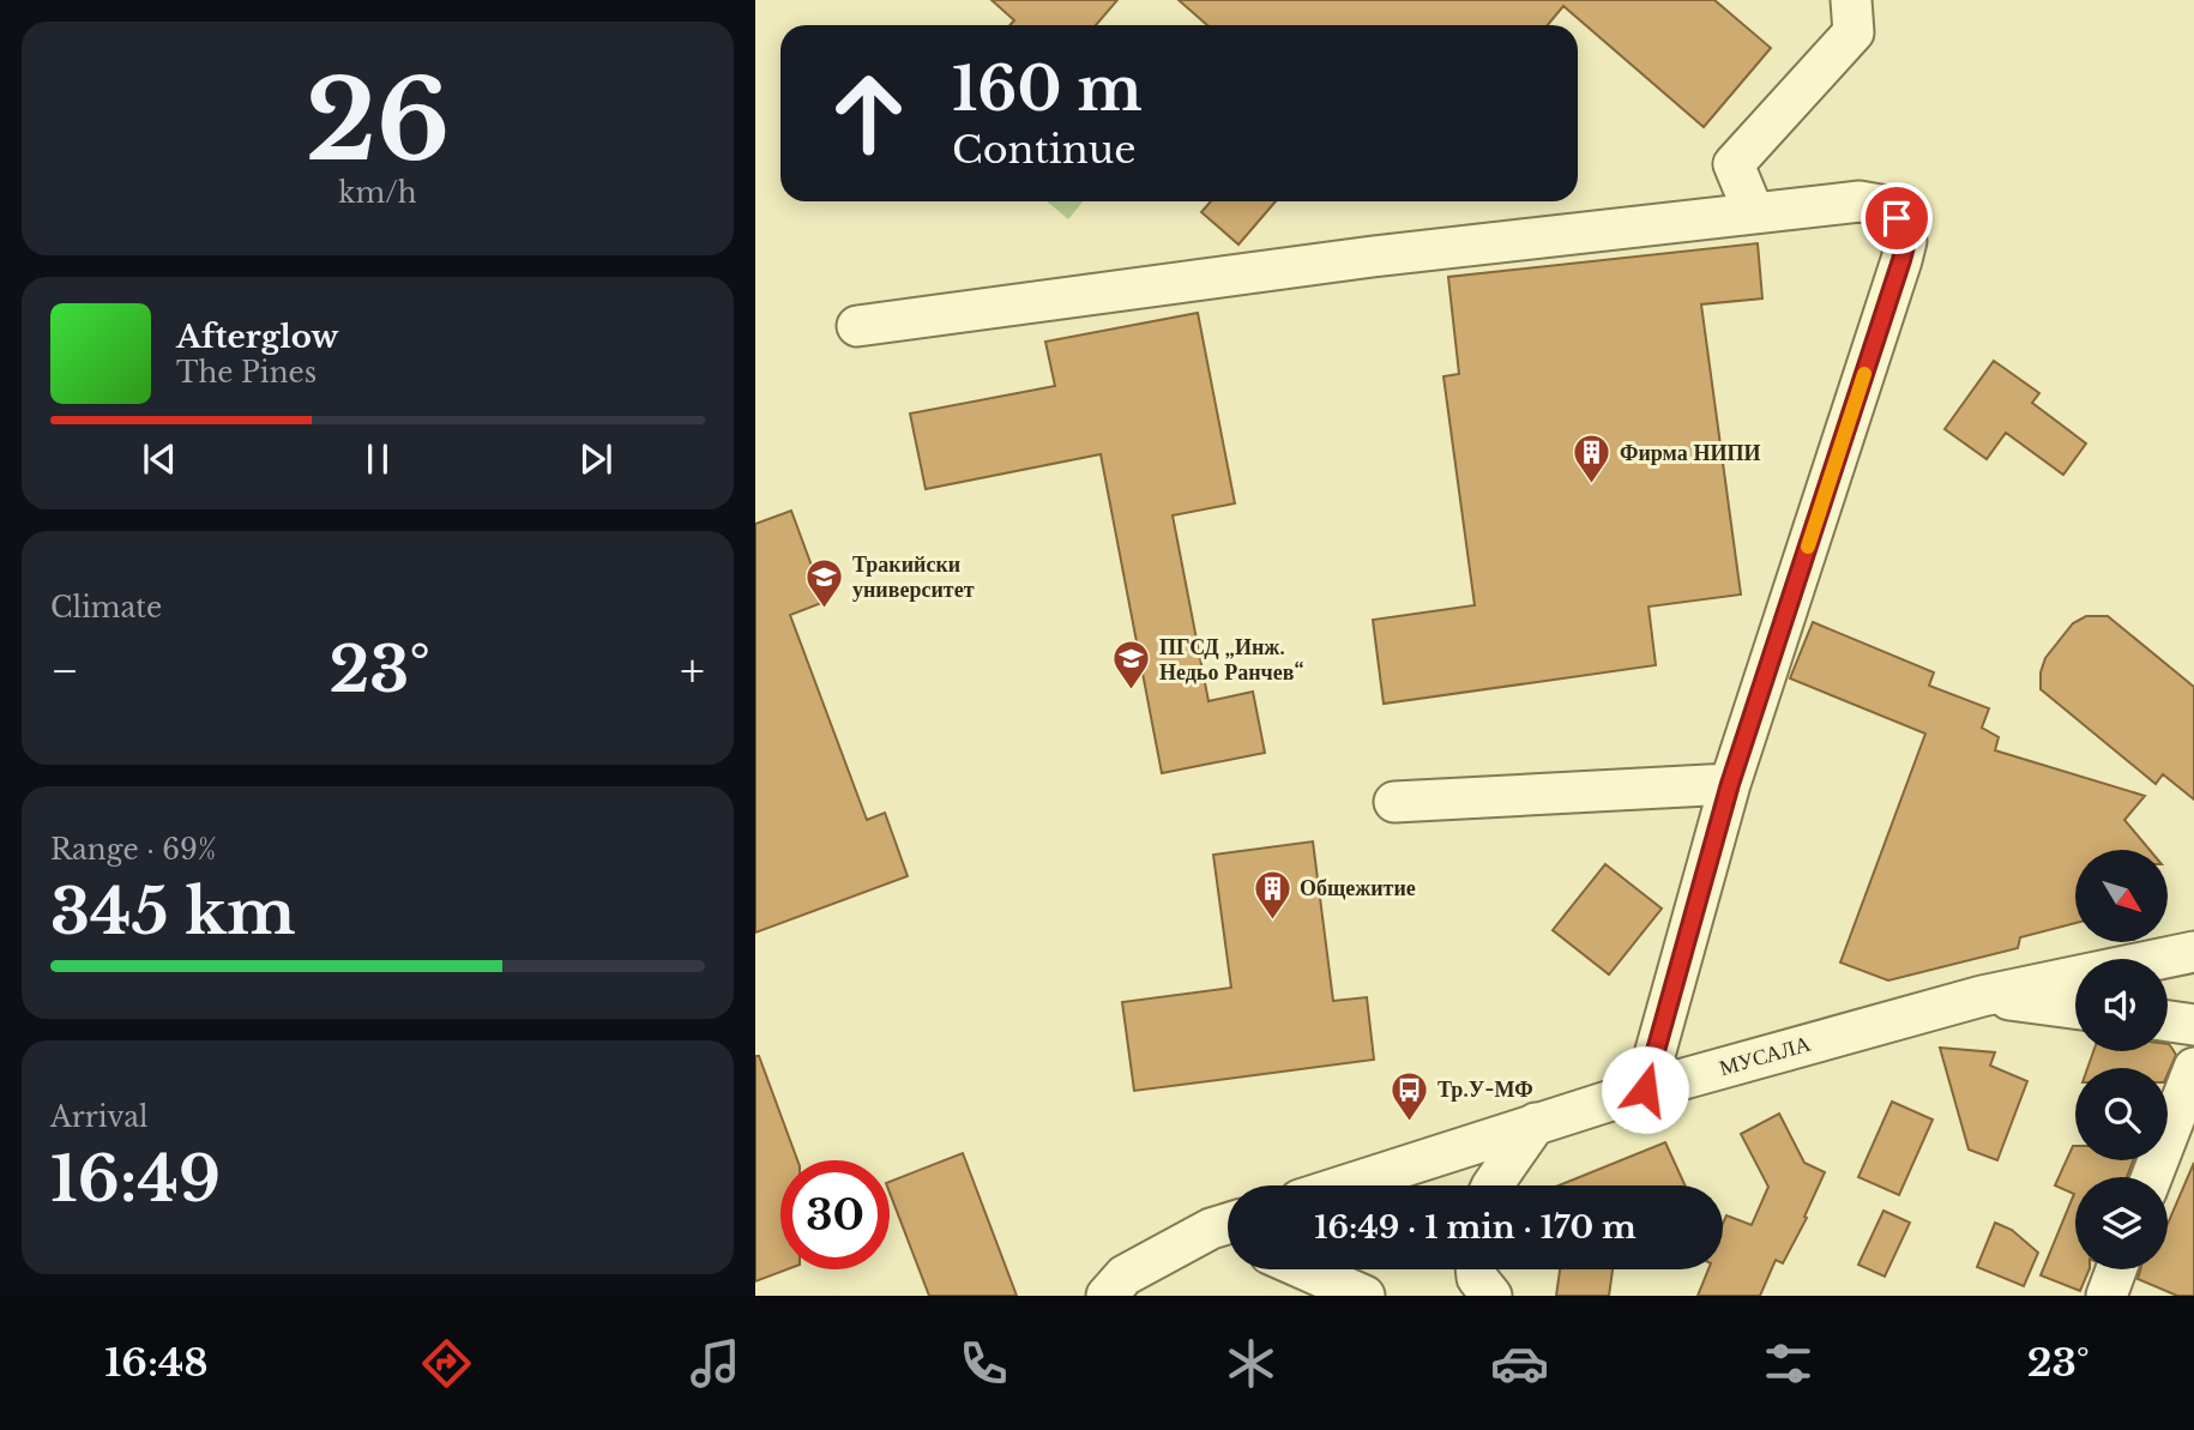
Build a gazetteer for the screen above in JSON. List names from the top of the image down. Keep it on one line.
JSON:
{"streets":{"street":["МУСАЛА"]},"places":{"building":["Фирма НИПИ","Общежитие"],"school or university":["Тракийски университет","ПГСД „Инж. Недьо Ранчев“"],"bus stop":["Тр.У-МФ"]},"north":"bottom right","page":{"tile":[["26","km/h"],"Climate",["Range · 69%","345 km"],["Arrival","16:49"]],"turn":["160 m","Continue"],"song":["Afterglow","The Pines"],"heat":["−","23°","+"],"limit":"30","trip":"16:49 · 1 min · 170 m","tabs":["16:48","23°"]}}
